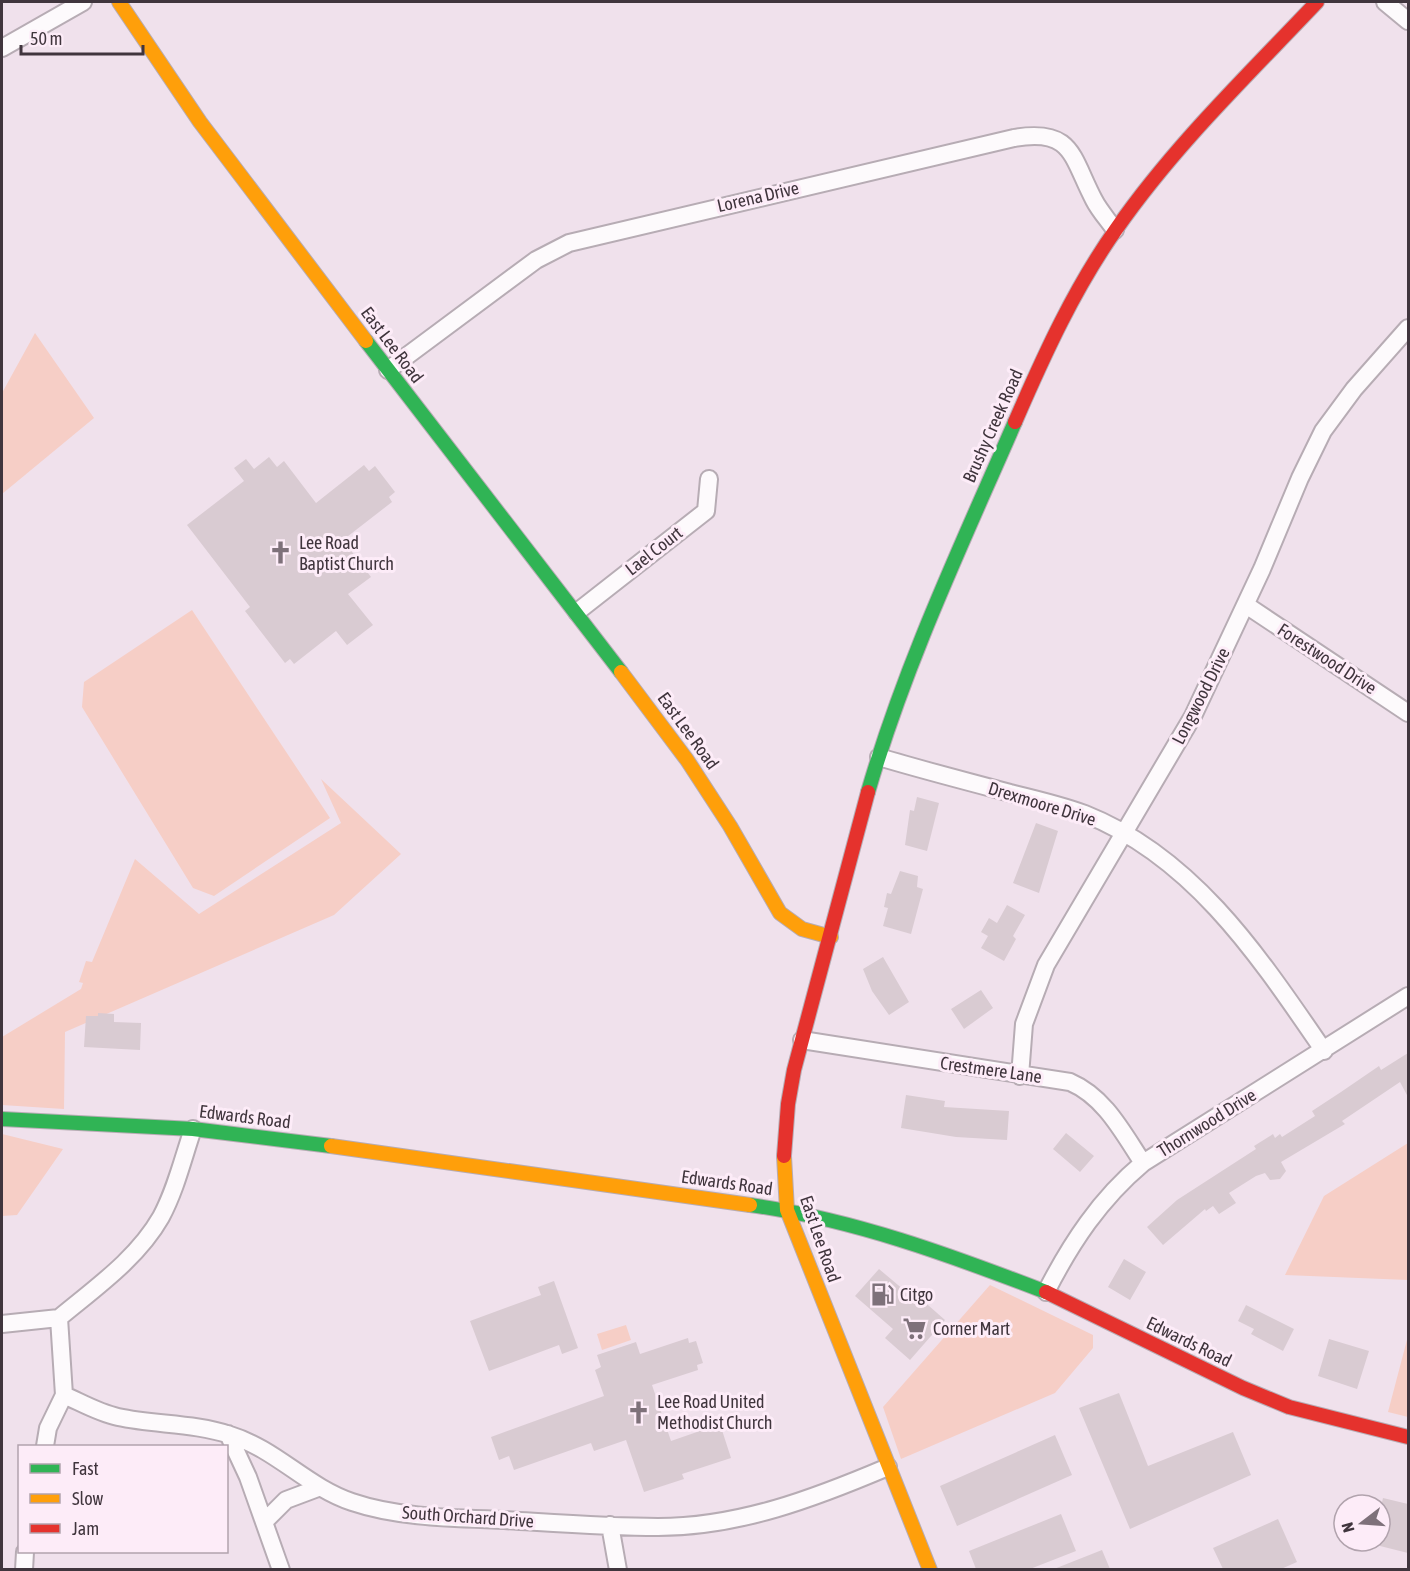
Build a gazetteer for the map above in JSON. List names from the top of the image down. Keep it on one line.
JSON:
{"streets":{"street":["Lorena Drive","East Lee Road","Brushy Creek Road","Lael Court","Forestwood Drive","Longwood Drive","Drexmoore Drive","Crestmere Lane","Edwards Road","Thornwood Drive","South Orchard Drive"]},"crossings":[["Lorena Drive","East Lee Road"],["Lorena Drive","Brushy Creek Road"],["East Lee Road","Brushy Creek Road"],["East Lee Road","Lael Court"],["East Lee Road","Crestmere Lane"],["East Lee Road","Edwards Road"],["East Lee Road","South Orchard Drive"],["Brushy Creek Road","Drexmoore Drive"],["Forestwood Drive","Longwood Drive"],["Longwood Drive","Drexmoore Drive"],["Longwood Drive","Crestmere Lane"],["Drexmoore Drive","Thornwood Drive"],["Crestmere Lane","Thornwood Drive"],["Edwards Road","Thornwood Drive"]],"places":{"church":["Lee Road Baptist Church","Lee Road United Methodist Church"],"fuel station":["Citgo"],"supermarket":["Corner Mart"]},"legend":["Fast","Slow","Jam"],"scale_bar":"50 m","north":"left"}
